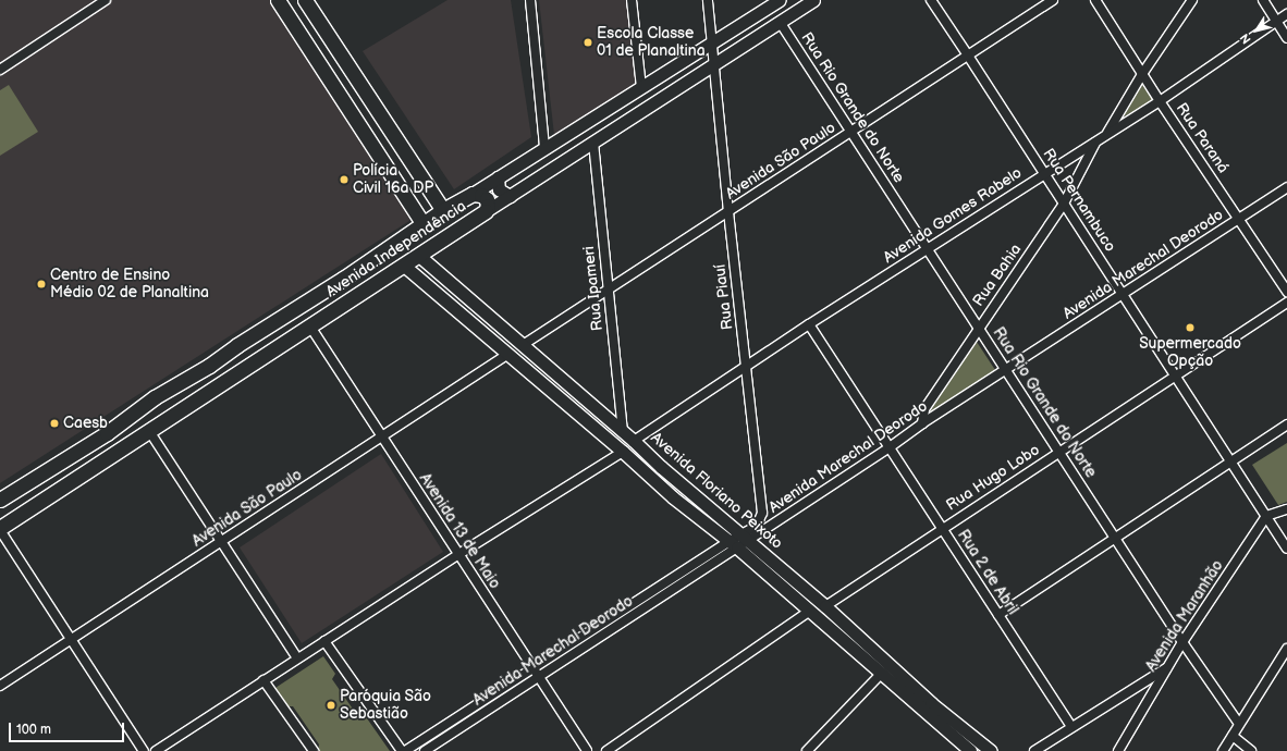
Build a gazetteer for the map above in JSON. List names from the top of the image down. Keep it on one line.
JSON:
{"streets":{"main road":["Avenida Independência"],"street":["Rua Rio Grande do Norte","Rua Paraná","Avenida São Paulo","Rua Pernambuco","Avenida Gomes Rabelo","Avenida Marechal Deorodo","Rua Bahia","Rua Ipameri","Rua Piauí","Rua Hugo Lobo","Avenida Floriano Peixoto","Avenida 13 de Maio","Rua 2 de Abril","Avenida Maranhão"]},"crossings":[["Rua Rio Grande do Norte","Avenida São Paulo"],["Rua Rio Grande do Norte","Avenida Gomes Rabelo"],["Rua Rio Grande do Norte","Avenida Independência"],["Rua Rio Grande do Norte","Avenida Marechal Deorodo"],["Rua Rio Grande do Norte","Rua Bahia"],["Rua Rio Grande do Norte","Rua Hugo Lobo"],["Rua Rio Grande do Norte","Avenida Maranhão"],["Rua Paraná","Avenida Gomes Rabelo"],["Rua Paraná","Avenida Marechal Deorodo"],["Avenida São Paulo","Rua Pernambuco"],["Avenida São Paulo","Rua Ipameri"],["Avenida São Paulo","Rua Piauí"],["Avenida São Paulo","Avenida Floriano Peixoto"],["Avenida São Paulo","Avenida 13 de Maio"],["Rua Pernambuco","Avenida Gomes Rabelo"],["Rua Pernambuco","Avenida Marechal Deorodo"],["Rua Pernambuco","Rua Bahia"],["Rua Pernambuco","Rua Hugo Lobo"],["Rua Pernambuco","Avenida Maranhão"],["Avenida Gomes Rabelo","Rua Bahia"],["Avenida Gomes Rabelo","Rua Piauí"],["Avenida Gomes Rabelo","Avenida Floriano Peixoto"],["Avenida Gomes Rabelo","Rua 2 de Abril"],["Avenida Independência","Rua Ipameri"],["Avenida Independência","Rua Piauí"],["Avenida Independência","Avenida Floriano Peixoto"],["Avenida Independência","Avenida 13 de Maio"],["Avenida Marechal Deorodo","Rua Bahia"],["Avenida Marechal Deorodo","Rua Piauí"],["Avenida Marechal Deorodo","Avenida Floriano Peixoto"],["Avenida Marechal Deorodo","Avenida 13 de Maio"],["Avenida Marechal Deorodo","Rua 2 de Abril"],["Rua Ipameri","Avenida Floriano Peixoto"],["Rua Hugo Lobo","Avenida Floriano Peixoto"],["Rua Hugo Lobo","Rua 2 de Abril"]],"places":["Escola Classe 01 de Planaltina","Polícia Civil 16a DP","Centro de Ensino Médio 02 de Planaltina","Supermercado Opção","Caesb","Paróquia São Sebastião"],"scale_bar":"100 m","north":"bottom left"}
